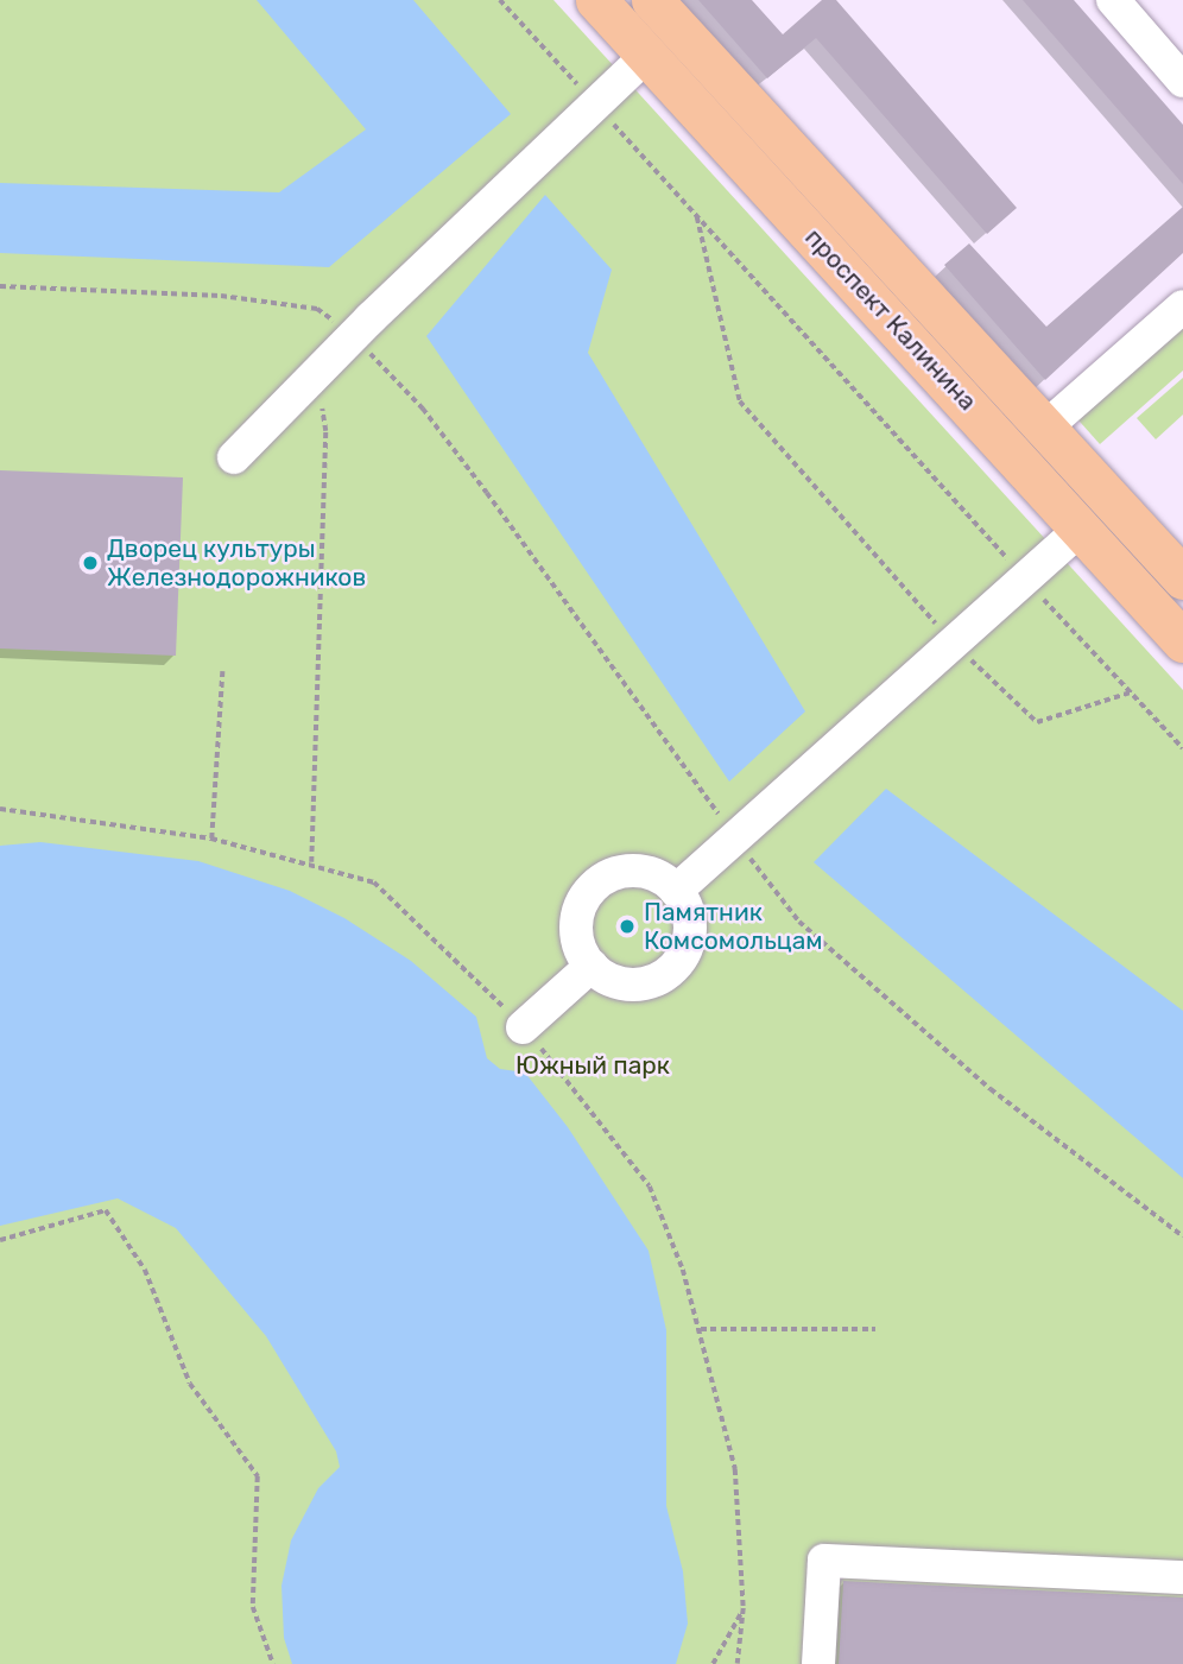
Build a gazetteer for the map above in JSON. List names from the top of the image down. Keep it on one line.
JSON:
{"streets":{"main road":["проспект Калинина"]},"parks":["Южный парк"],"places":["Дворец культуры Железнодорожников","Памятник Комсомольцам"]}
